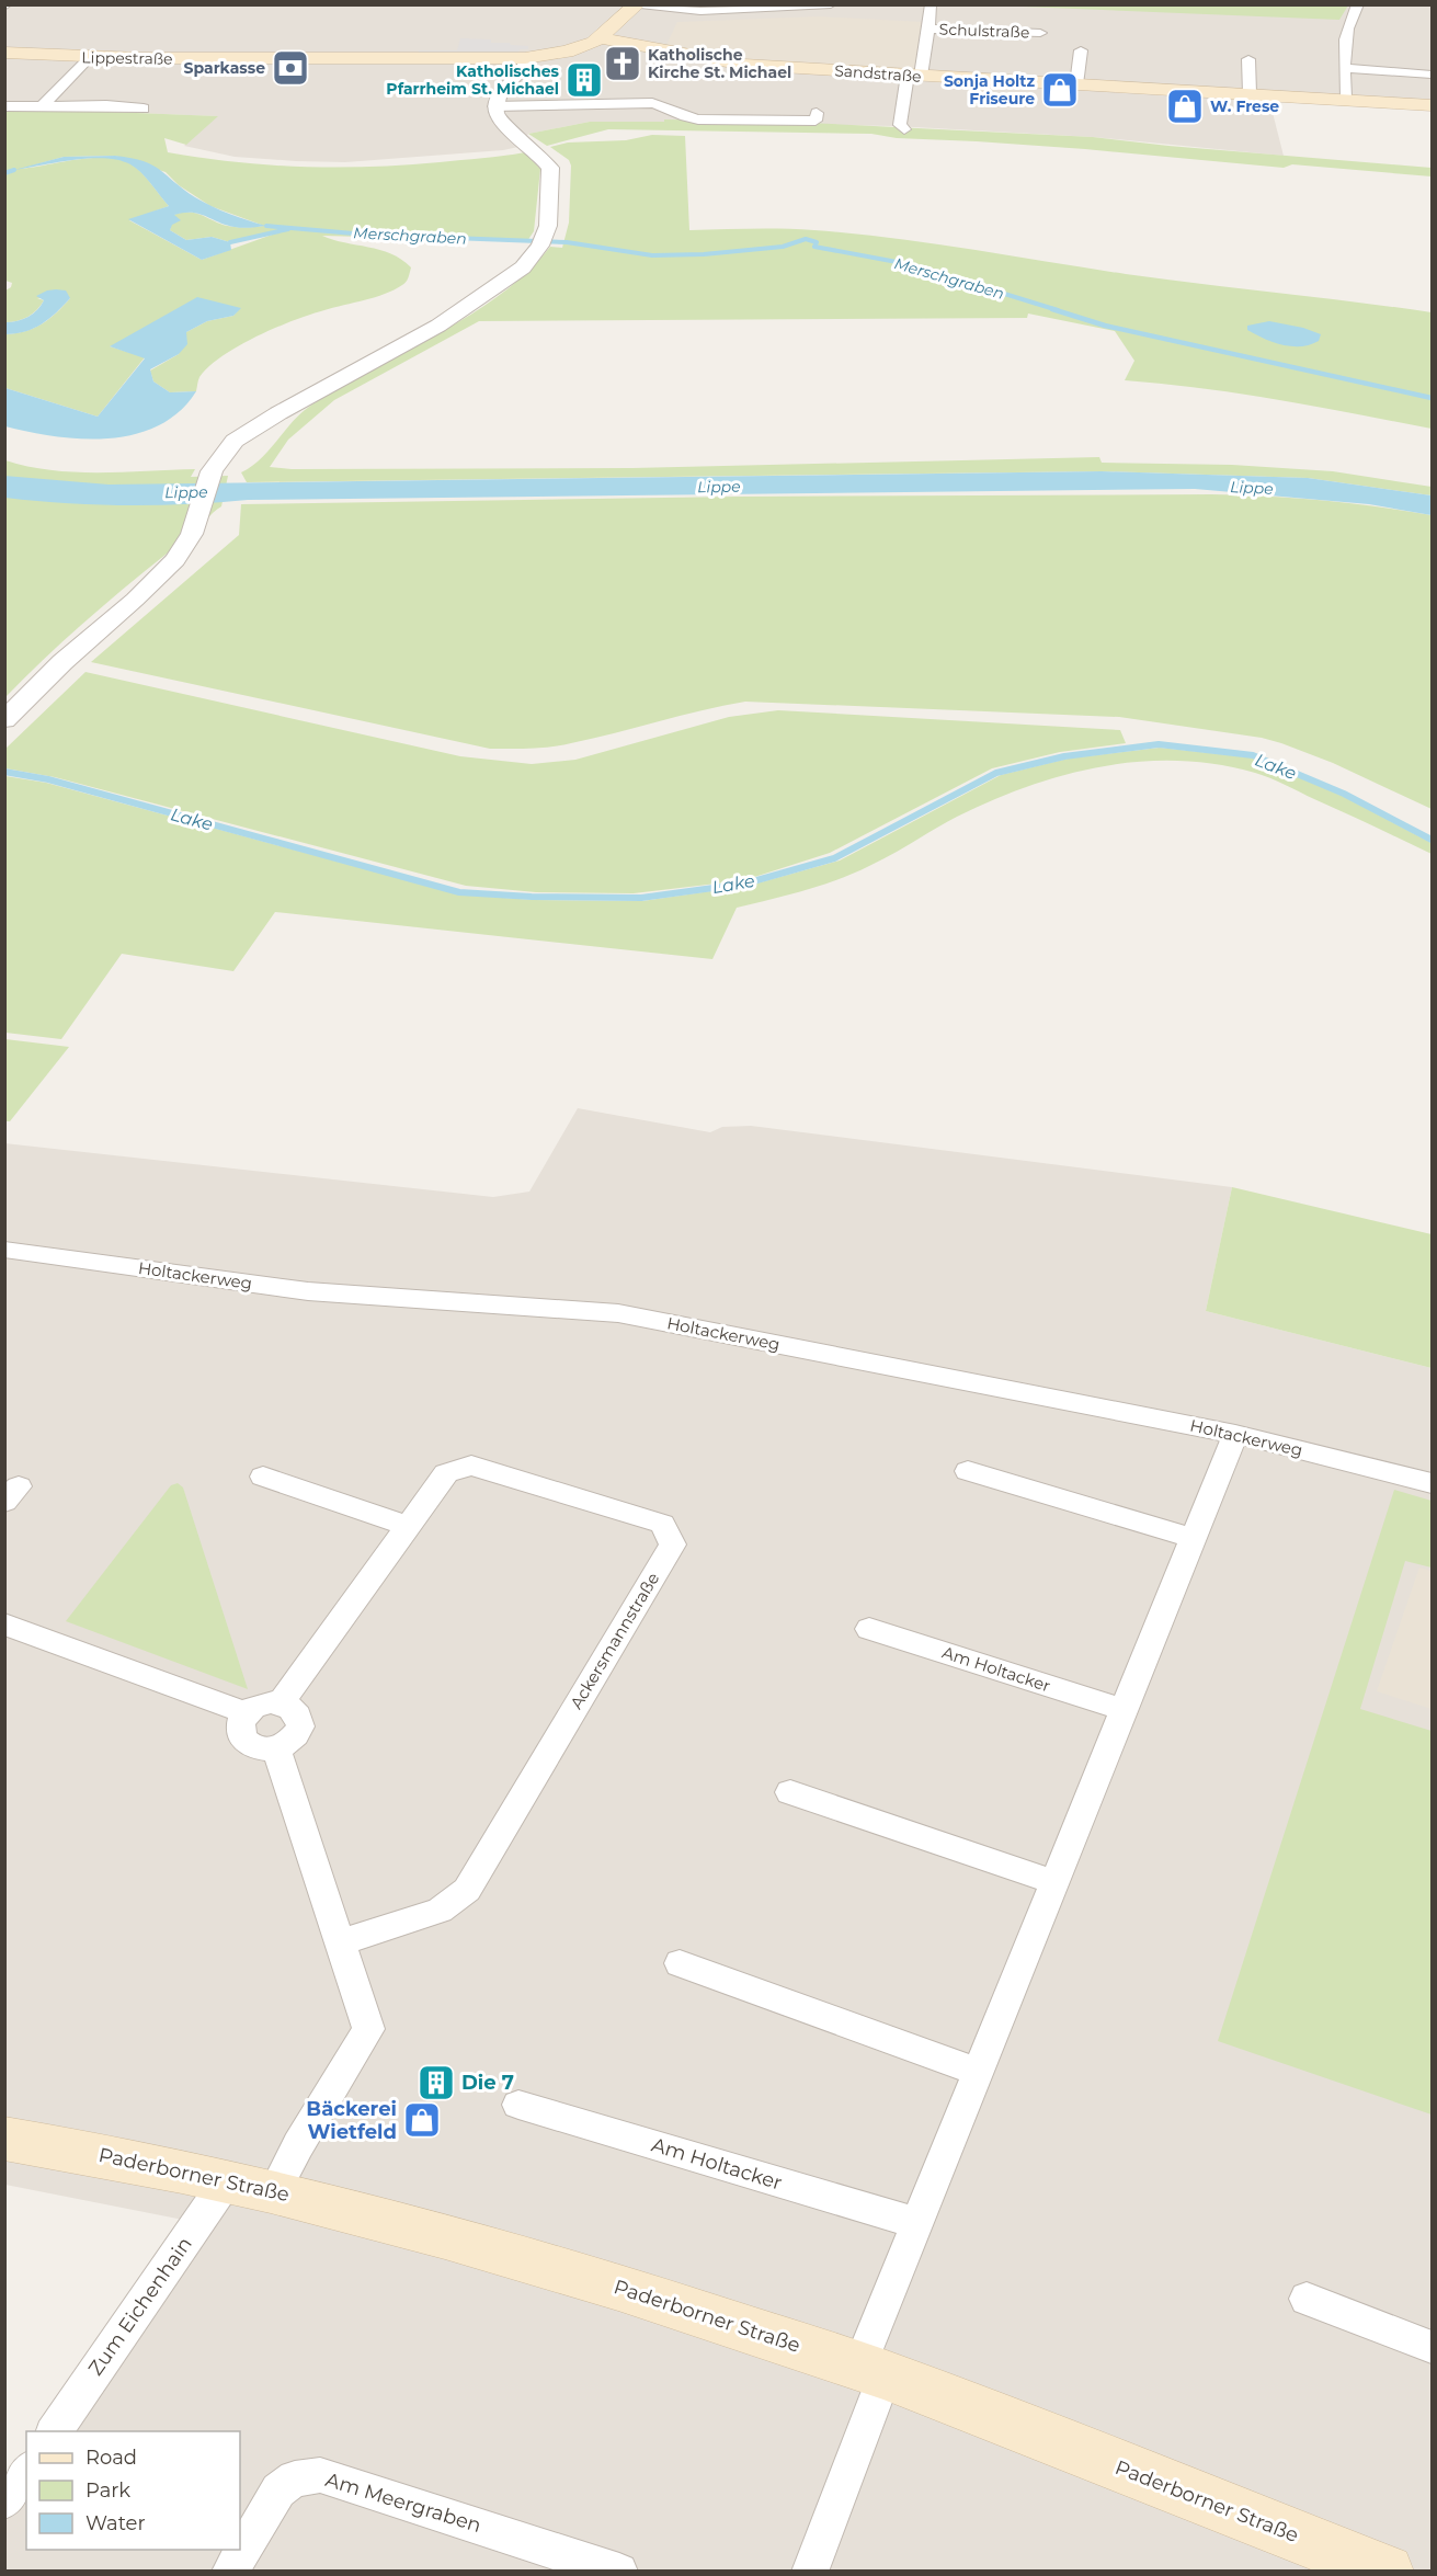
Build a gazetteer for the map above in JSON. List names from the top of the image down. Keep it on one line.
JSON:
{"streets":{"main road":["Lippestraße","Sandstraße","Paderborner Straße"],"street":["Schulstraße","Holtackerweg","Ackersmannstraße","Am Holtacker","Zum Eichenhain","Am Meergraben"]},"crossings":[["Schulstraße","Sandstraße"],["Lippestraße","Sandstraße"],["Paderborner Straße","Zum Eichenhain"]],"water":["Merschgraben","Lippe","Lake"],"places":{"church":["Katholische Kirche St. Michael"],"bank":["Sparkasse"],"building":["Katholisches Pfarrheim St. Michael","Die 7"],"shop":["Sonja Holtz Friseure","W. Frese","Bäckerei Wietfeld"]},"legend":["Road","Park","Water"]}
